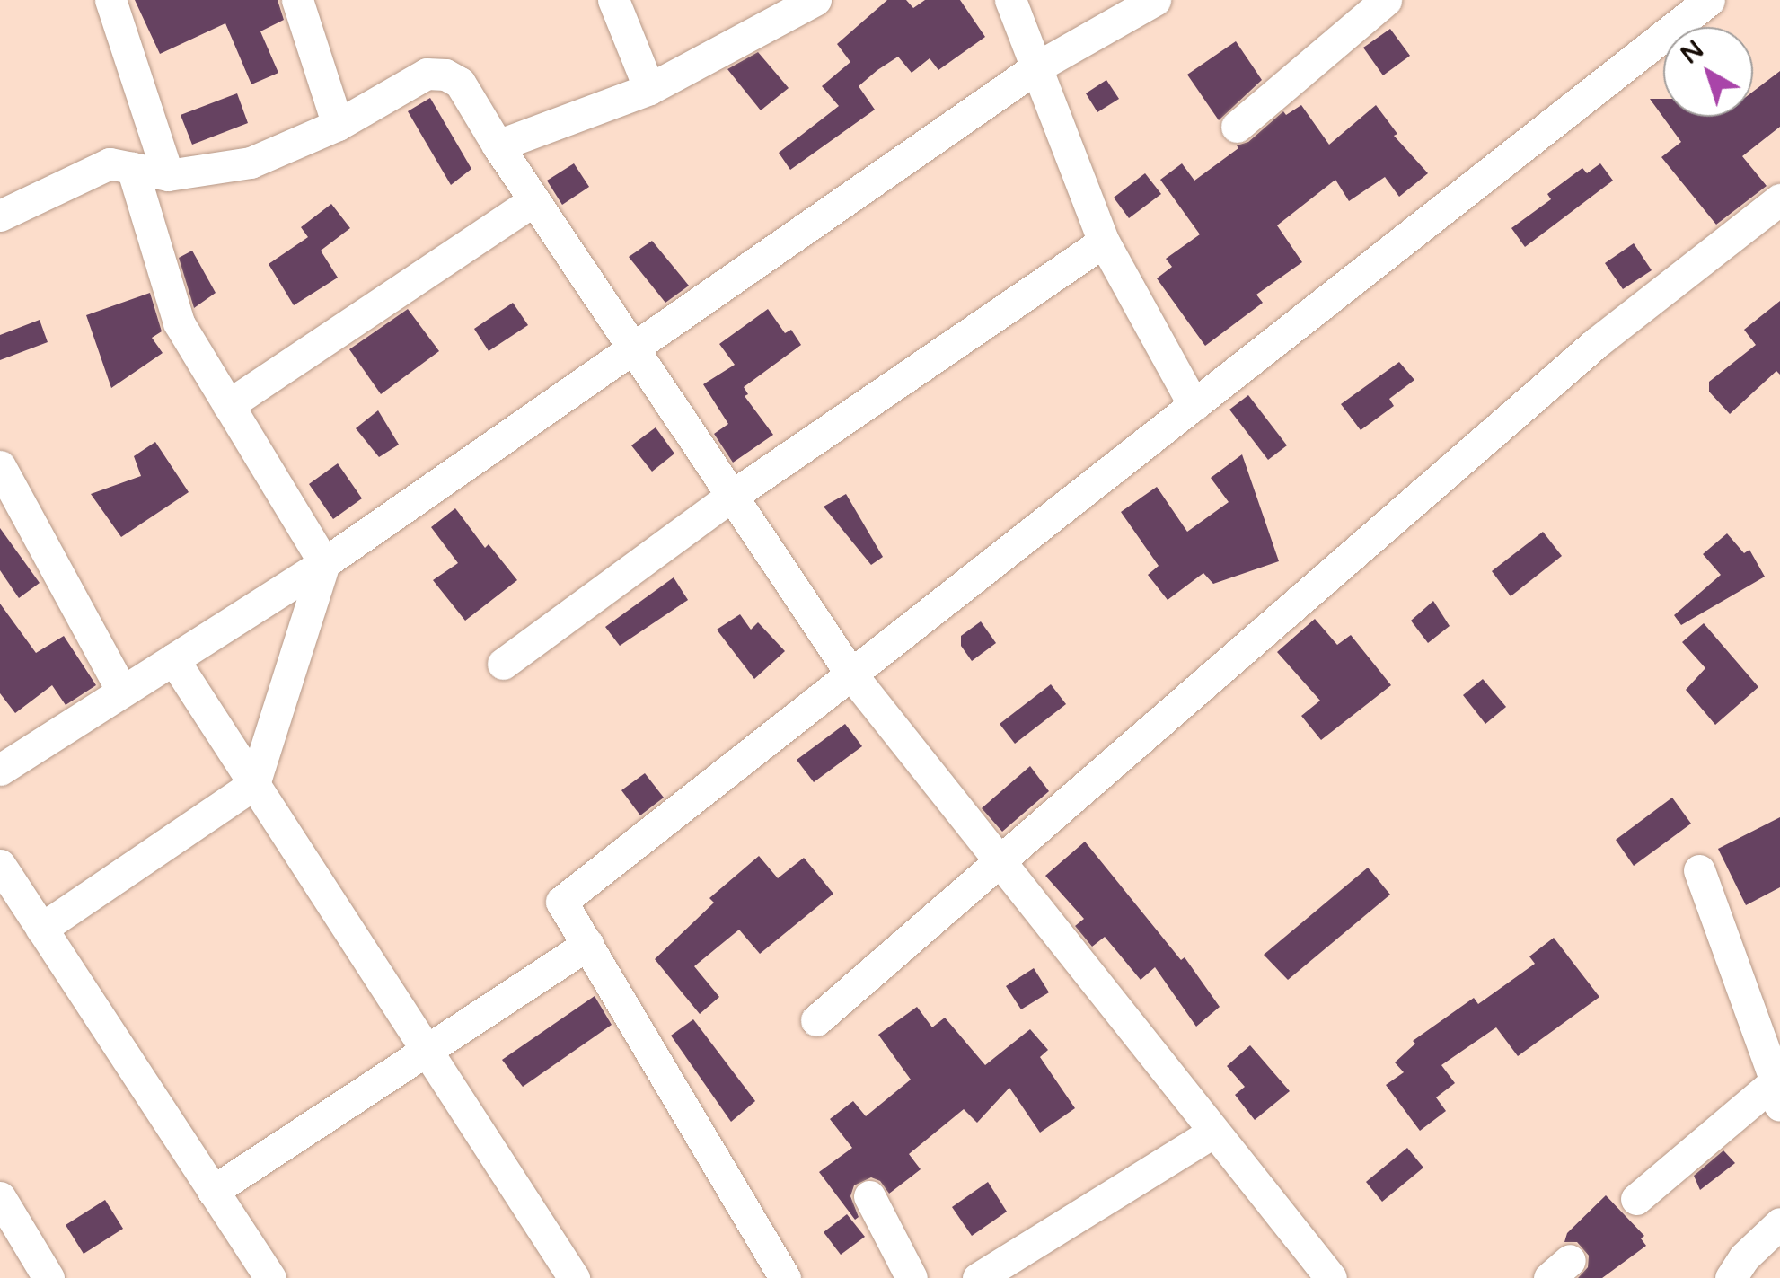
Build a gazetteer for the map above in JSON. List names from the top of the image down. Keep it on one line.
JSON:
{"north":"top left"}
